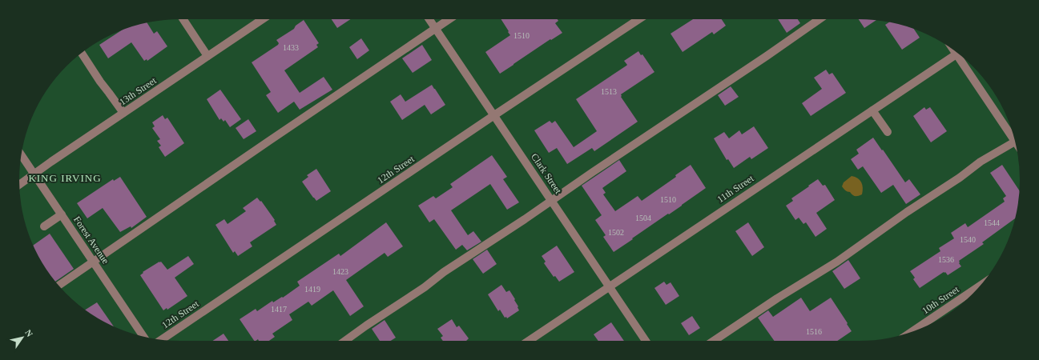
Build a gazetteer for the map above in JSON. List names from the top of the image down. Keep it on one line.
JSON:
{"streets":{"street":["13th Street","12th Street","Clark Street","11th Street","Forest Avenue","10th Street"]},"crossings":[["13th Street","Forest Avenue"],["12th Street","Clark Street"],["Clark Street","11th Street"]],"districts":["KING IRVING"],"house_numbers":["1510","1433","1513","1510","1504","1544","1502","1540","1536","1423","1419","1417","1516"],"north":"top right"}
